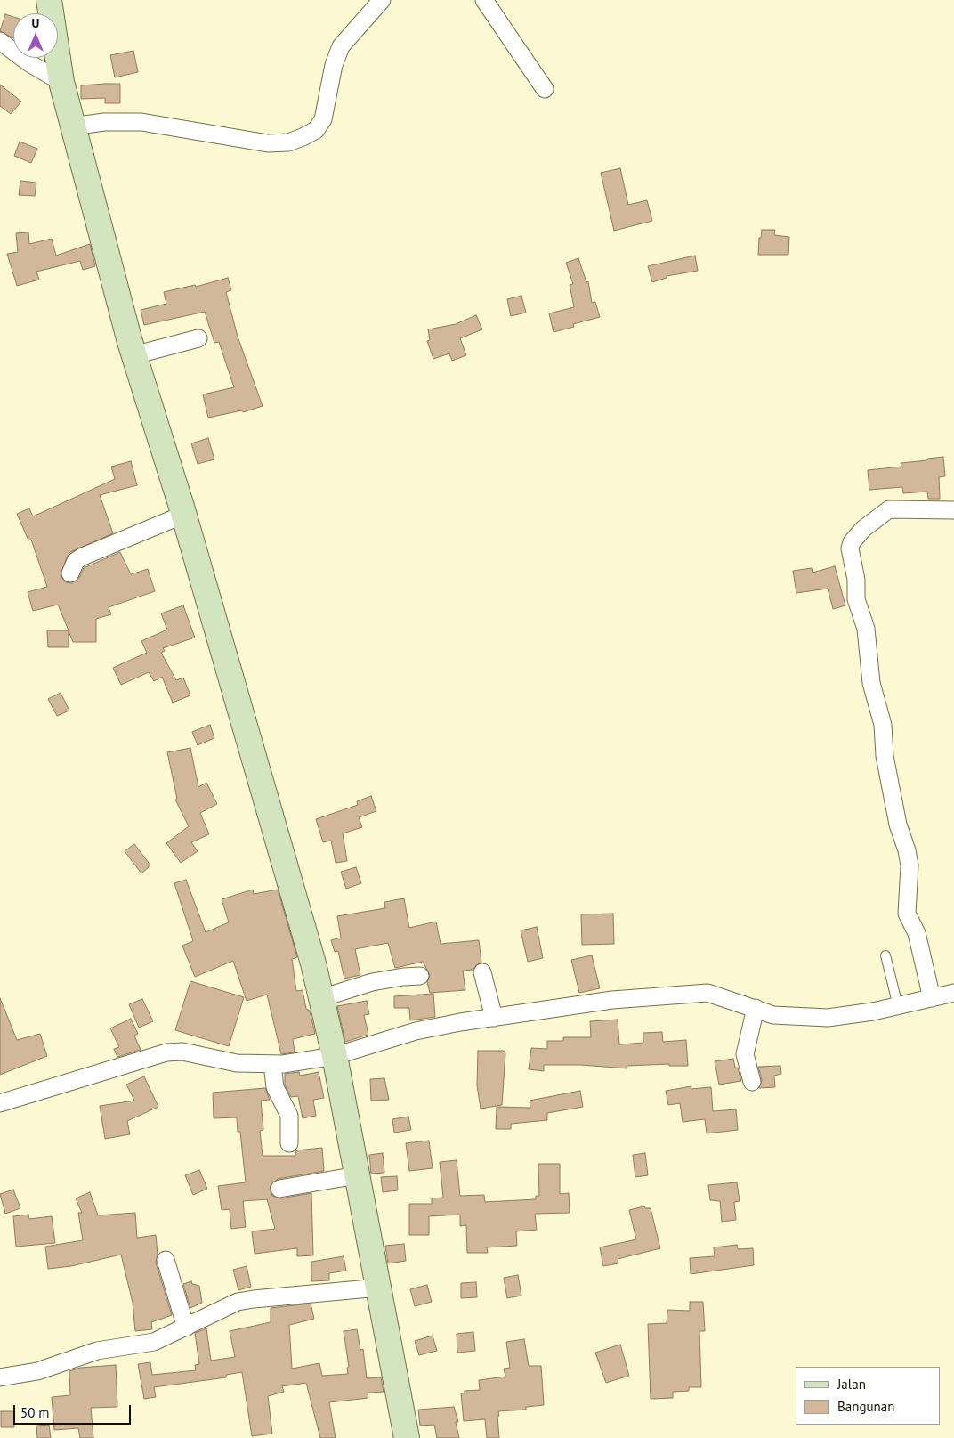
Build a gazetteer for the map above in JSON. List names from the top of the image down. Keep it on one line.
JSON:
{"legend":["Jalan","Bangunan"],"scale_bar":"50 m","north":"top"}
